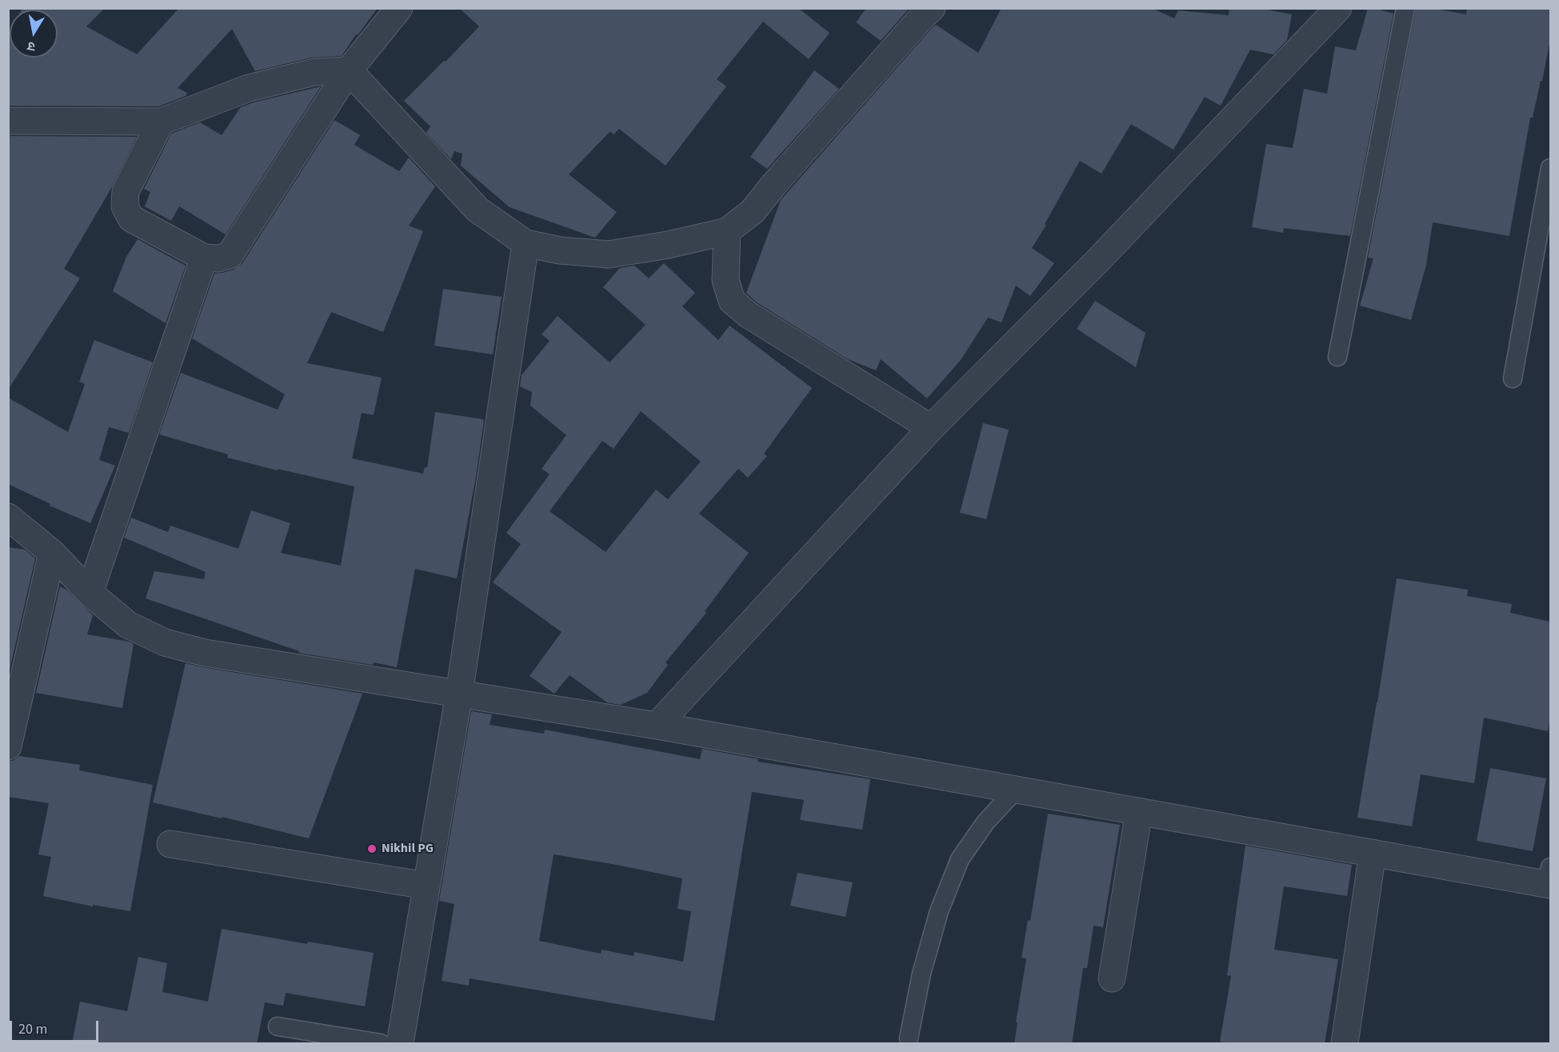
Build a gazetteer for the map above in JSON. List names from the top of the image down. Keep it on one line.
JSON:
{"places":["Nikhil PG"],"scale_bar":"20 m","north":"bottom"}
